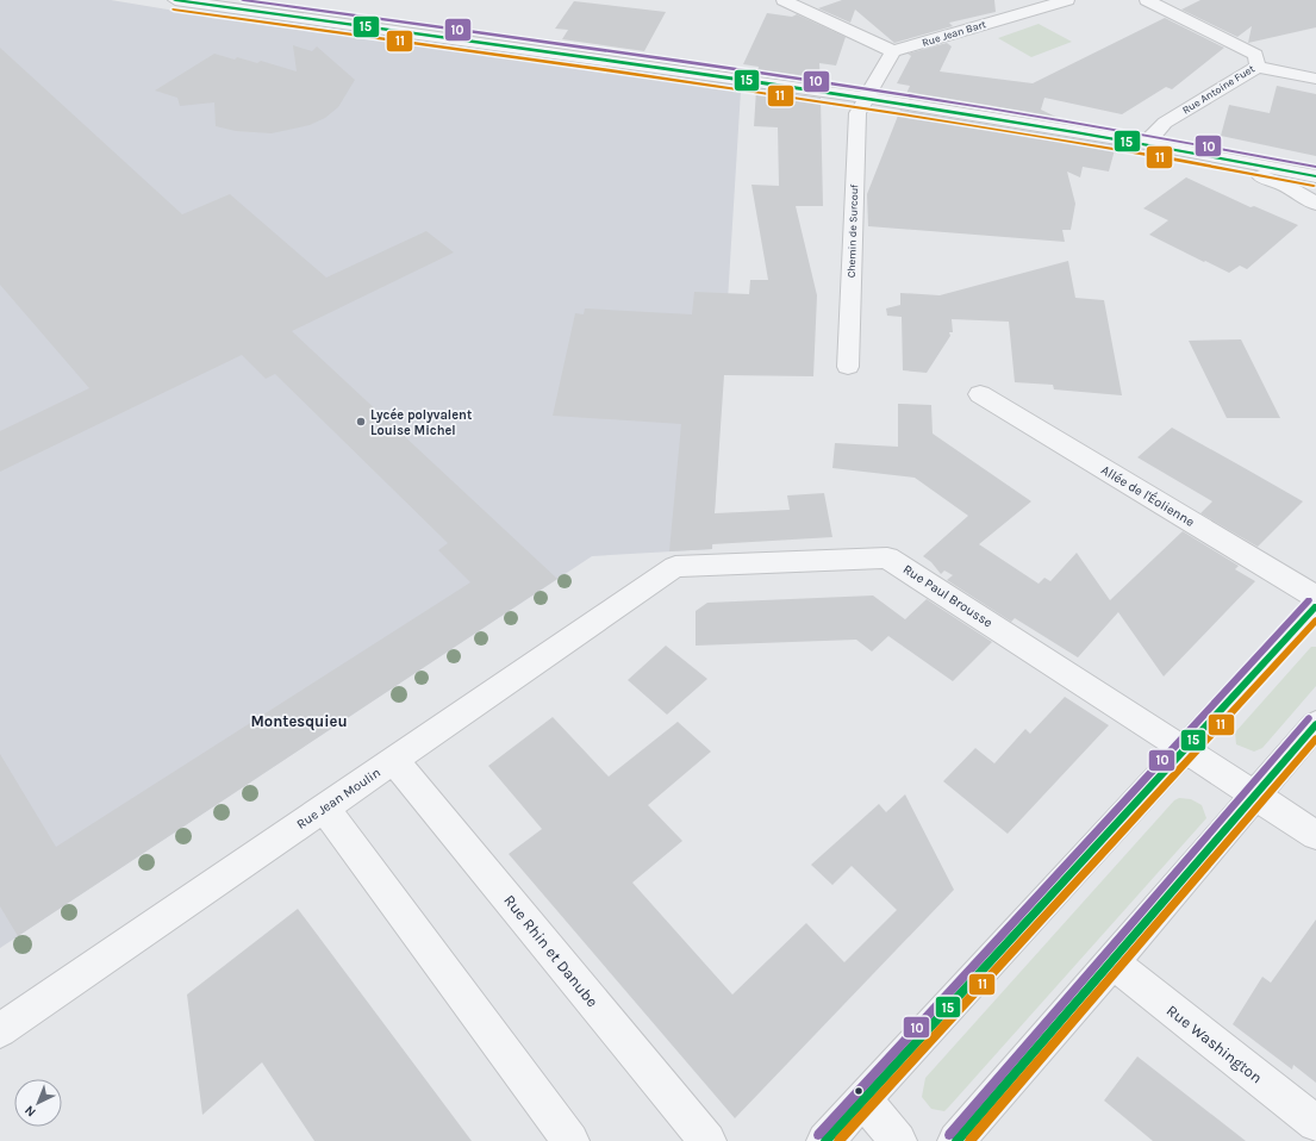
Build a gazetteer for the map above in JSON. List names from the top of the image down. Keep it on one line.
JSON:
{"streets":{"street":["Rue Jean Bart","Rue Antoine Fuet","Chemin de Surcouf","Allée de l'Éolienne","Rue Paul Brousse","Rue Jean Moulin","Rue Rhin et Danube","Rue Washington"]},"crossings":[["Rue Paul Brousse","Rue Jean Moulin"],["Rue Jean Moulin","Rue Rhin et Danube"]],"districts":["Montesquieu"],"places":["Lycée polyvalent Louise Michel"],"lines":["transit line 15","transit line 10","transit line 11"],"north":"bottom left"}
